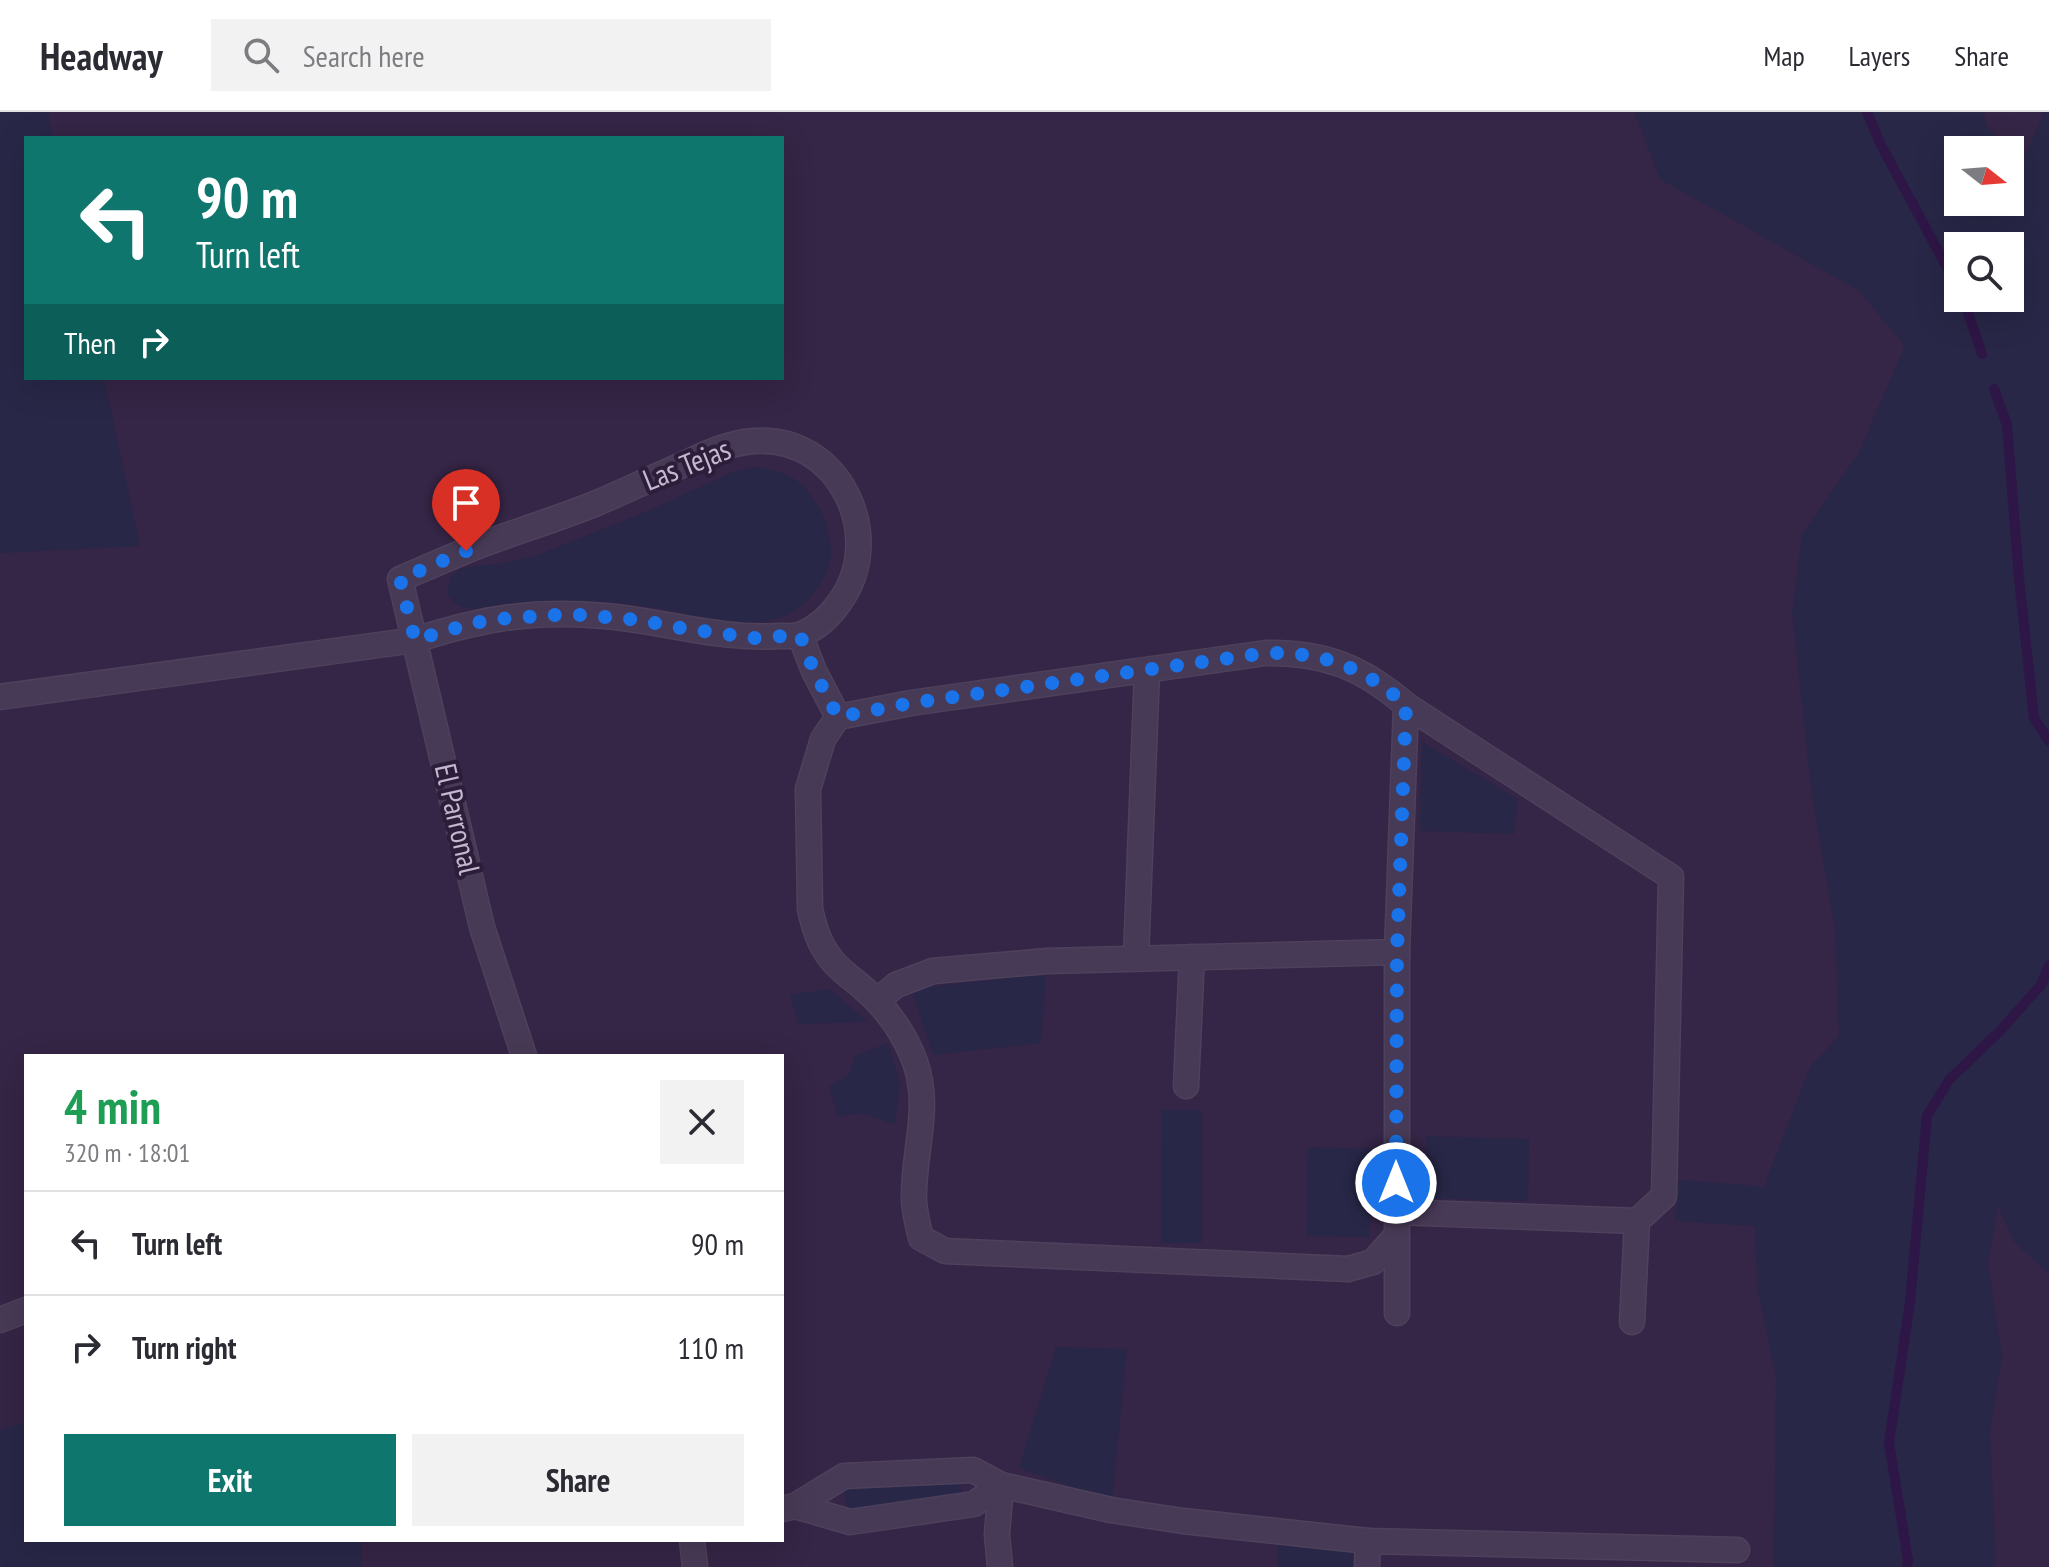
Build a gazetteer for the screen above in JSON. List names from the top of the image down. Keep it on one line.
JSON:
{"streets":{"street":["Las Tejas","El Parronal"]},"crossings":[["Las Tejas","El Parronal"]],"north":"right","page":{"header":"Headway","search":"Search here","nav":["Map","Layers","Share"],"turn":["90 m","Turn left"],"then":"Then","heading":["4 min","320 m · 18:01"],"list":[{"name":"Turn left","value":"90 m"},{"name":"Turn right","value":"110 m"}],"buttons":["Exit","Share"]}}
